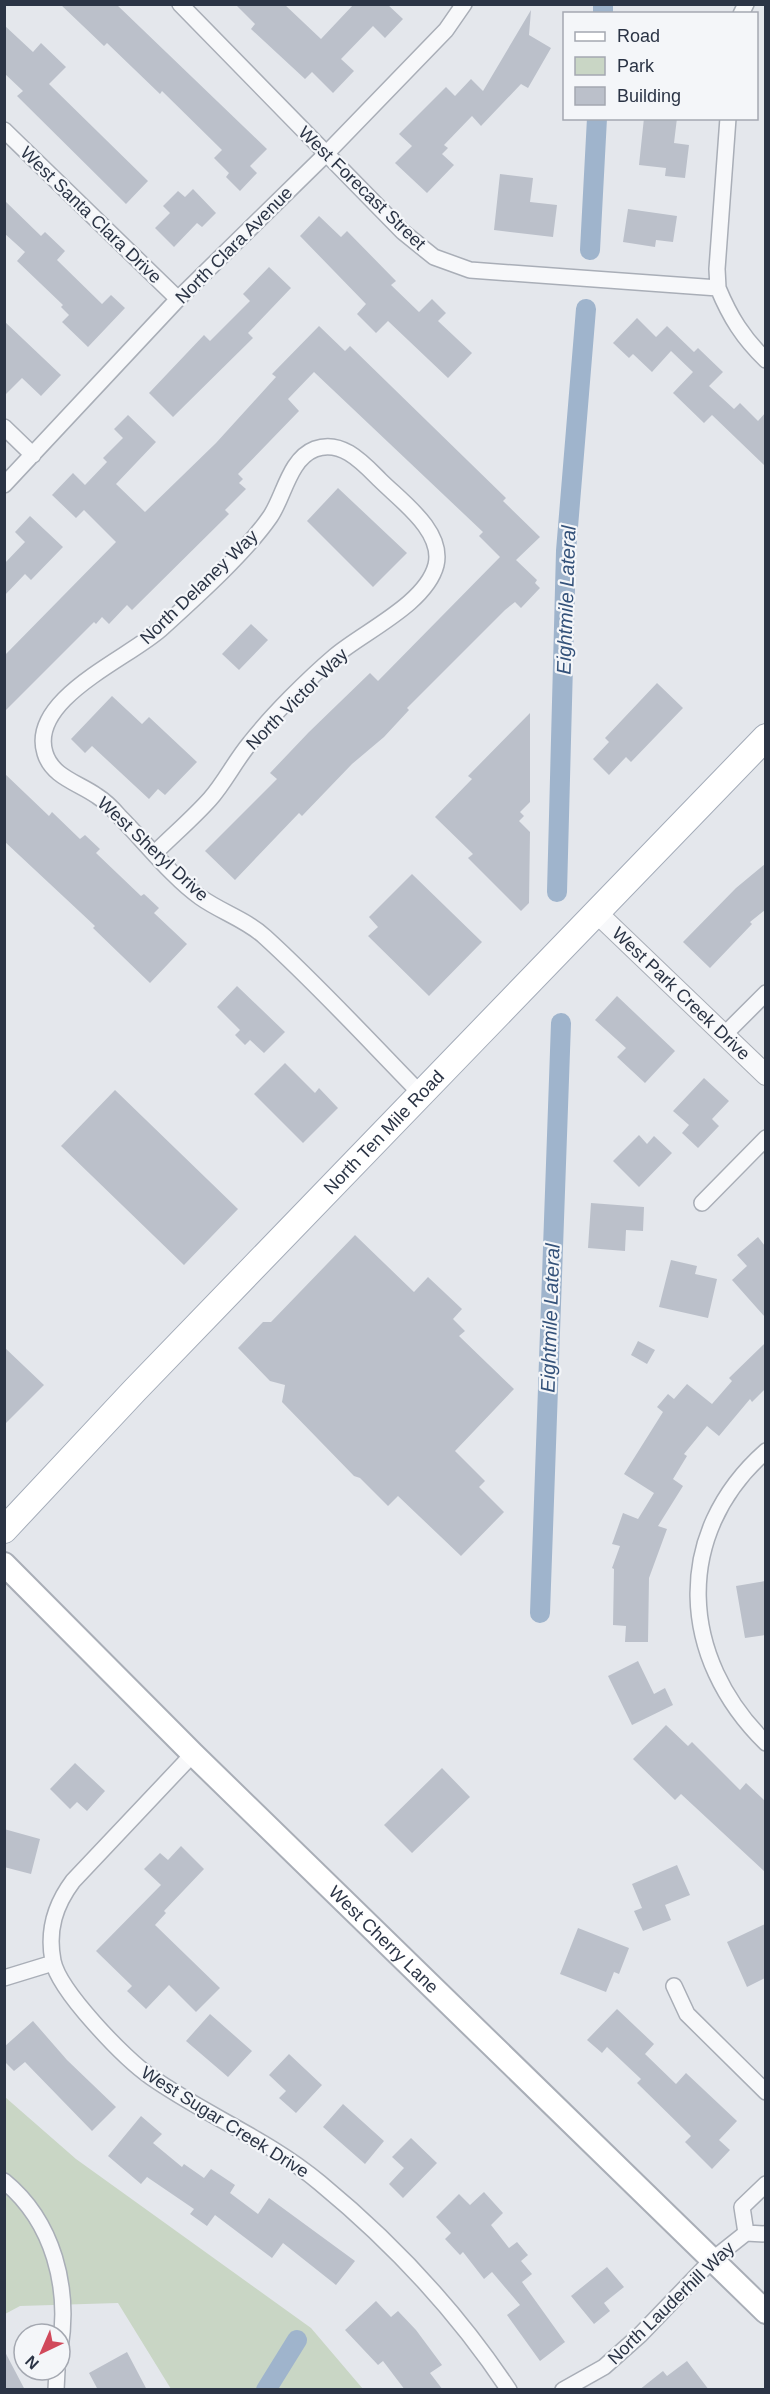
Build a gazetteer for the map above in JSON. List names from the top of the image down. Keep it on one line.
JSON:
{"streets":{"main road":["North Ten Mile Road","West Cherry Lane"],"street":["West Forecast Street","West Santa Clara Drive","North Clara Avenue","North Delaney Way","North Victor Way","West Sheryl Drive","West Park Creek Drive","West Sugar Creek Drive","North Lauderhill Way"]},"crossings":[["West Forecast Street","North Clara Avenue"],["West Santa Clara Drive","North Clara Avenue"],["North Delaney Way","North Victor Way"],["North Delaney Way","West Sheryl Drive"],["North Victor Way","West Sheryl Drive"],["West Sheryl Drive","North Ten Mile Road"],["West Park Creek Drive","North Ten Mile Road"],["West Cherry Lane","West Sugar Creek Drive"],["West Cherry Lane","North Lauderhill Way"]],"water":["Eightmile Lateral"],"legend":["Road","Park","Building"],"north":"bottom left"}
